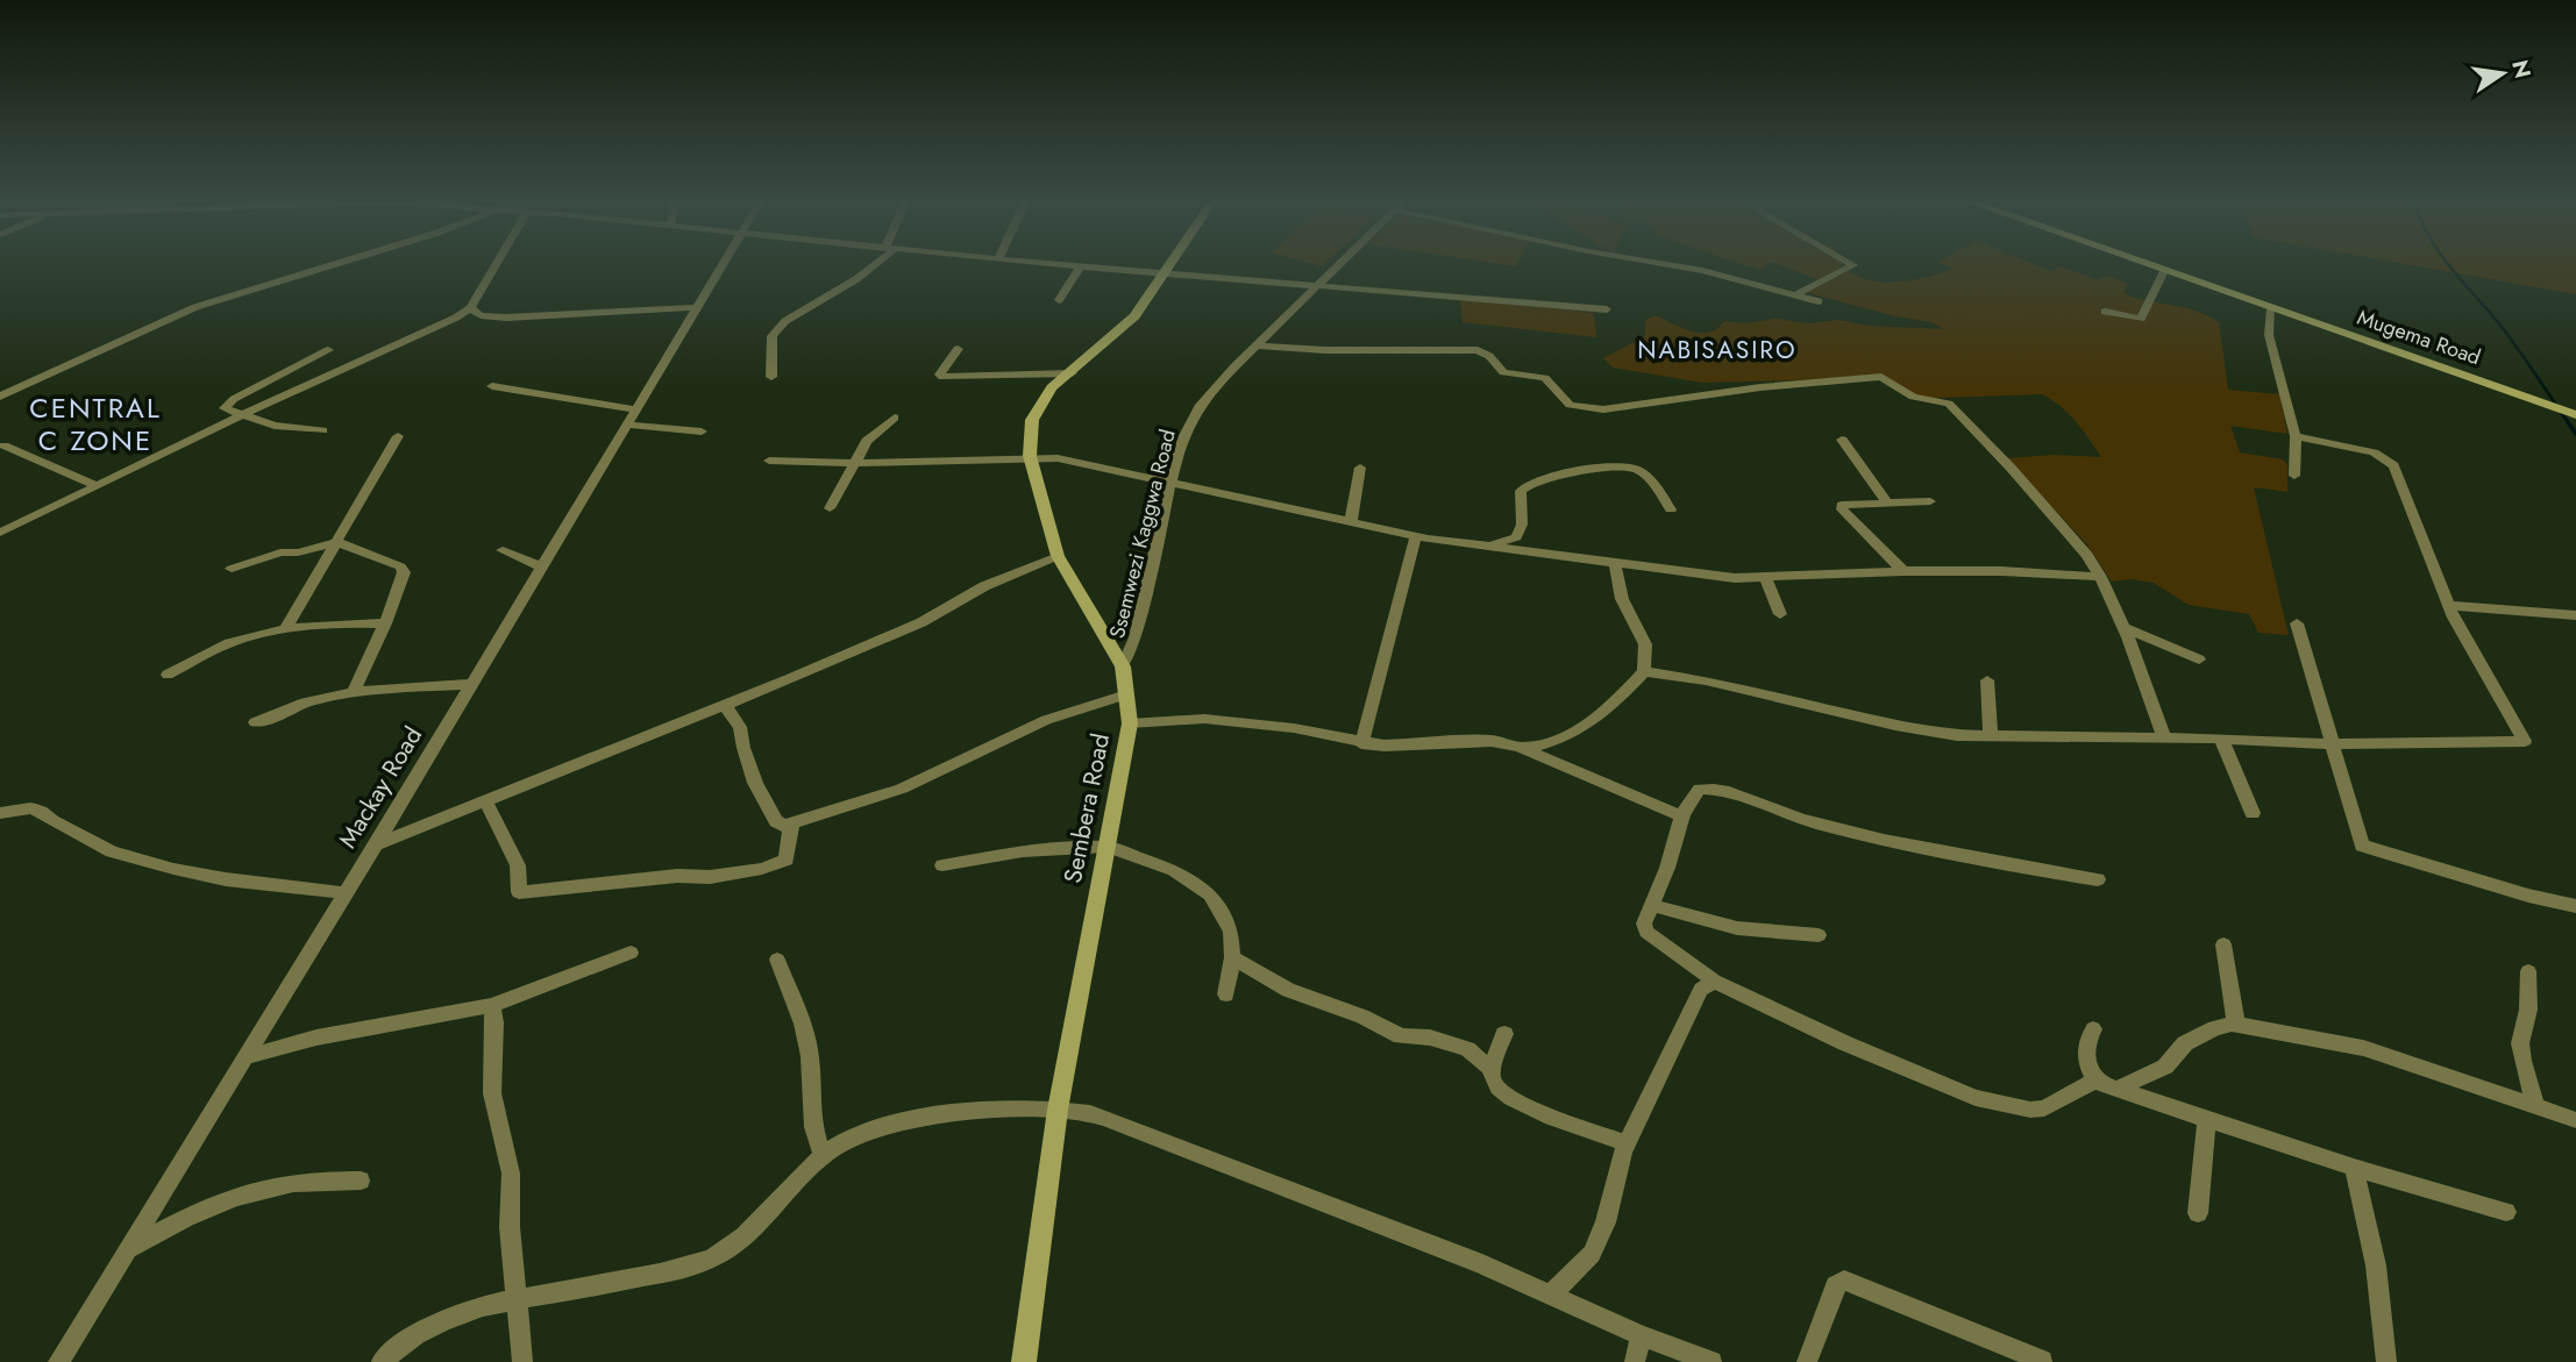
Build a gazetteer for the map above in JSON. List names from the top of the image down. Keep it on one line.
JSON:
{"streets":{"street":["Mugema Road","Ssemwezi Kaggwa Road","Mackay Road","Sembera Road"]},"crossings":[["Ssemwezi Kaggwa Road","Sembera Road"]],"districts":["NABISASIRO","CENTRAL C ZONE"],"north":"right"}
